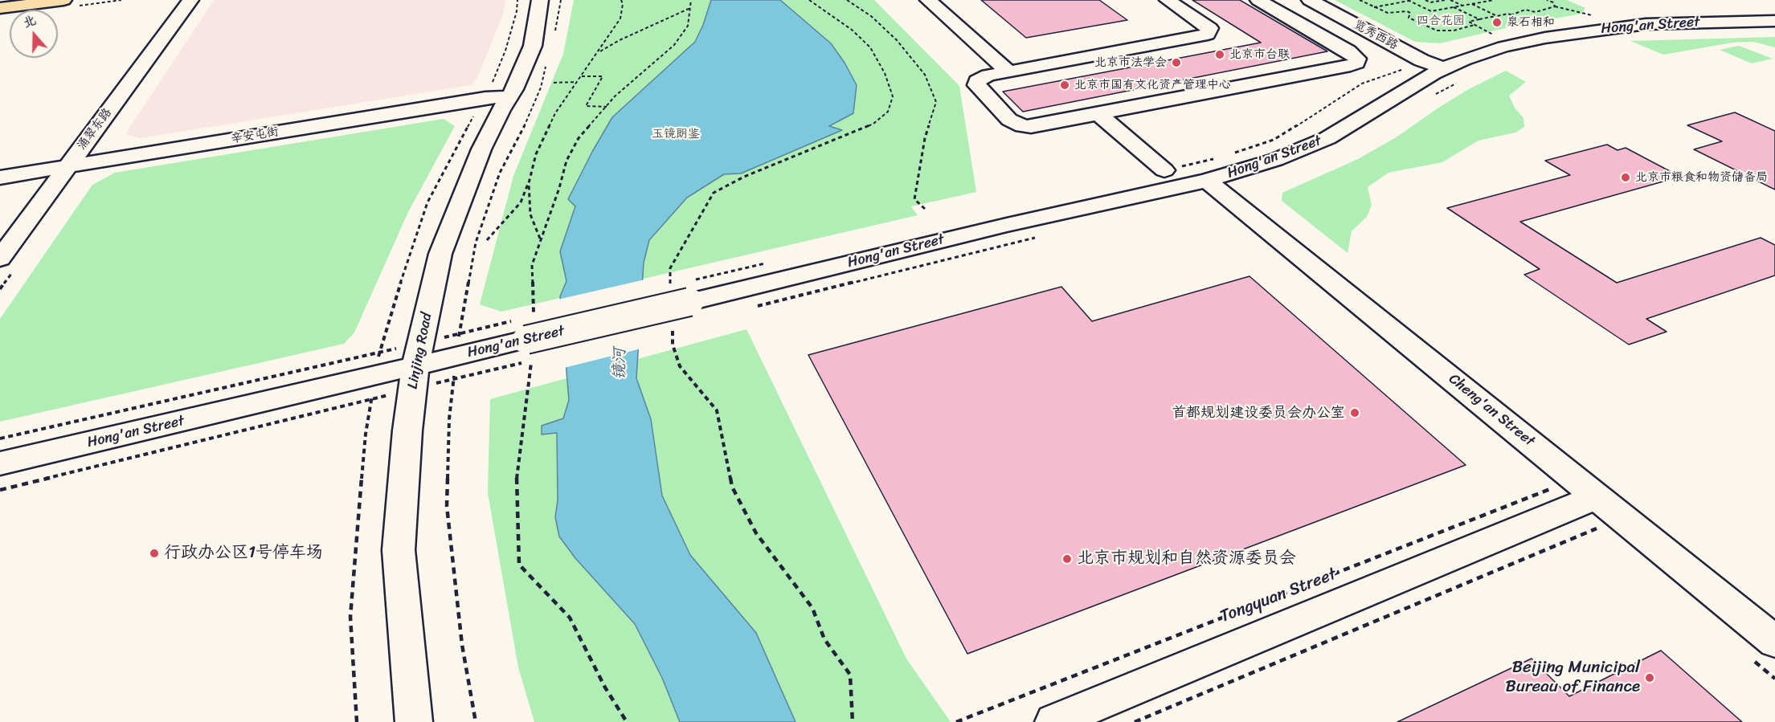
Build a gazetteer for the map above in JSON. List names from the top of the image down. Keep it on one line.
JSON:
{"streets":{"street":["Hong'an Street","览秀西路","涌翠东路","辛安屯街","Linjing Road","Cheng'an Street","Tongyuan Street"]},"crossings":[["Hong'an Street","览秀西路"],["Hong'an Street","Linjing Road"],["Hong'an Street","Cheng'an Street"],["涌翠东路","辛安屯街"],["辛安屯街","Linjing Road"],["Cheng'an Street","Tongyuan Street"]],"water":["镜河"],"parks":["四合花园","玉镜朗鉴"],"places":["泉石相和","北京市台联","北京市法学会","北京市国有文化资产管理中心","北京市粮食和物资储备局","首都规划建设委员会办公室","行政办公区1号停车场","北京市规划和自然资源委员会","Beijing Municipal Bureau of Finance"],"north":"top"}
